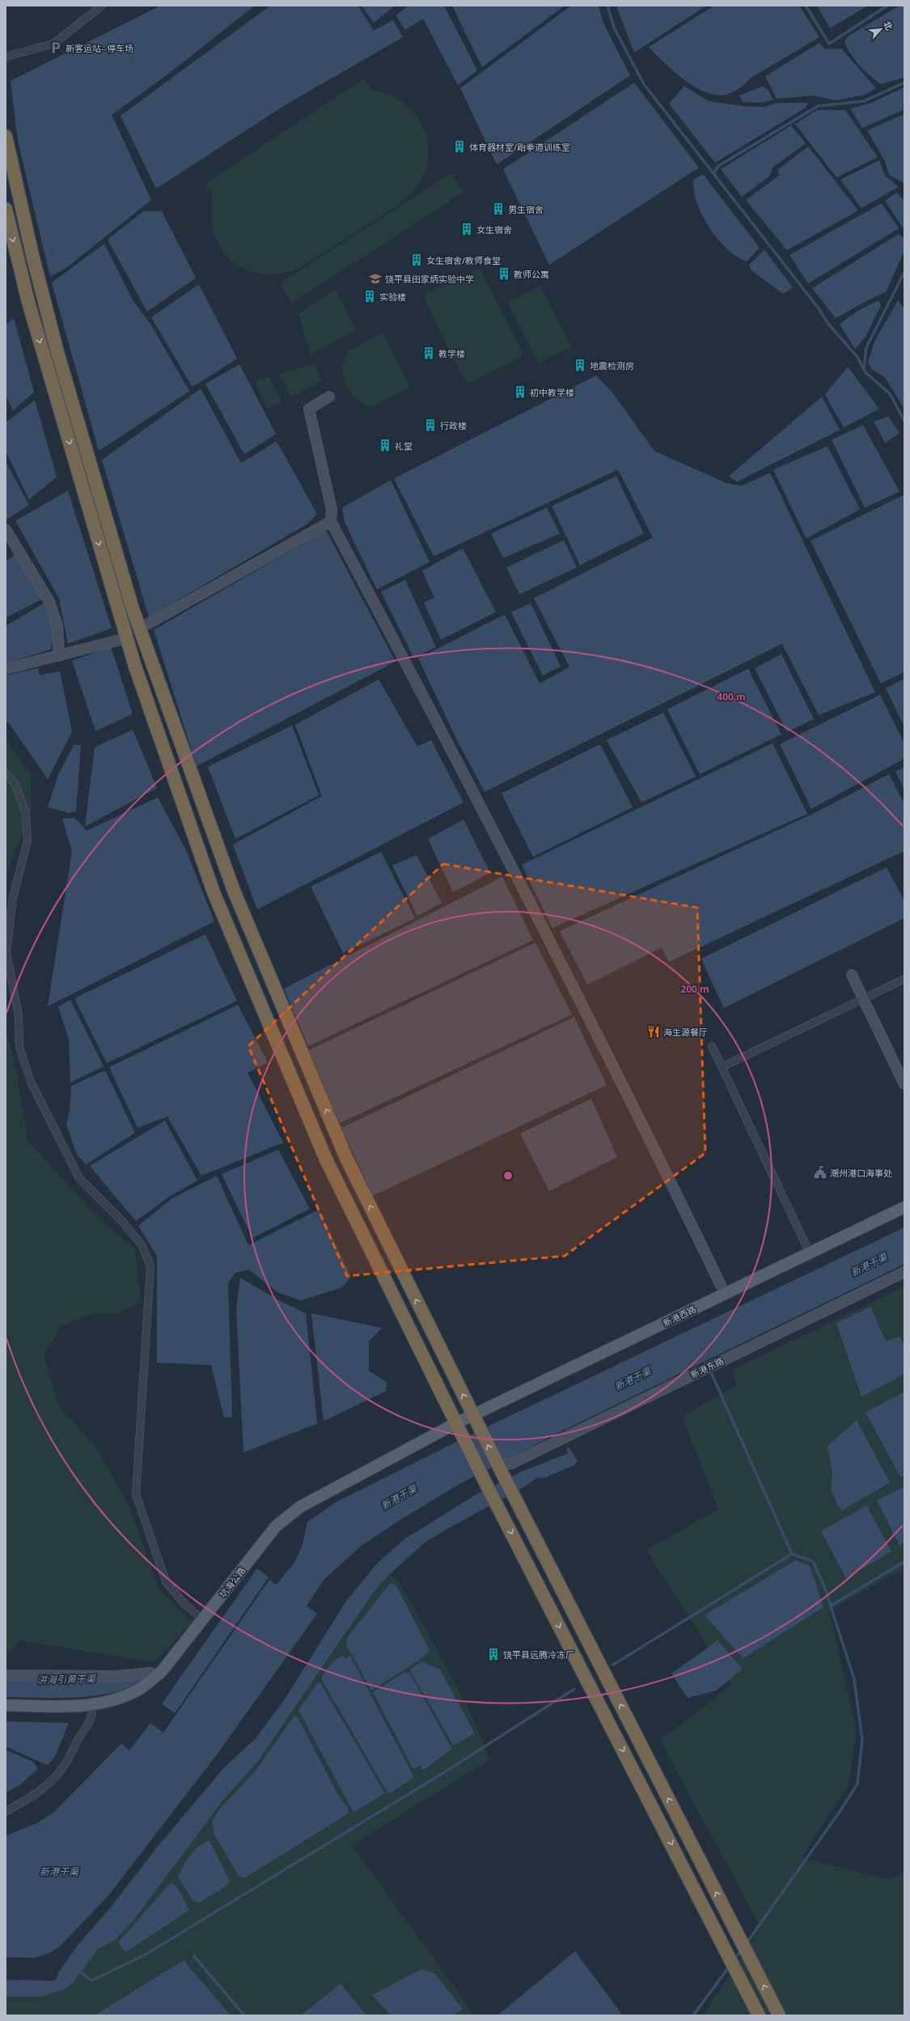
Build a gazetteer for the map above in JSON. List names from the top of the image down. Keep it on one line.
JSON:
{"streets":{"main road":["新港西路","坑海公路"],"street":["新港东路"]},"crossings":[["新港西路","坑海公路"]],"water":["新港干渠","汫海引黄干渠"],"places":{"parking":["新客运站--停车场"],"building":["体育器材室/跆拳道训练室","男生宿舍","女生宿舍","女生宿舍/教师食堂","教师公寓","实验楼","教学楼","地震检测房","初中教学楼","行政楼","礼堂","饶平县远腾冷冻厂"],"school or university":["饶平县田家炳实验中学"],"restaurant":["海生源餐厅"],"public building":["潮州港口海事处"]},"north":"top right","rings":["400 m","200 m"]}
